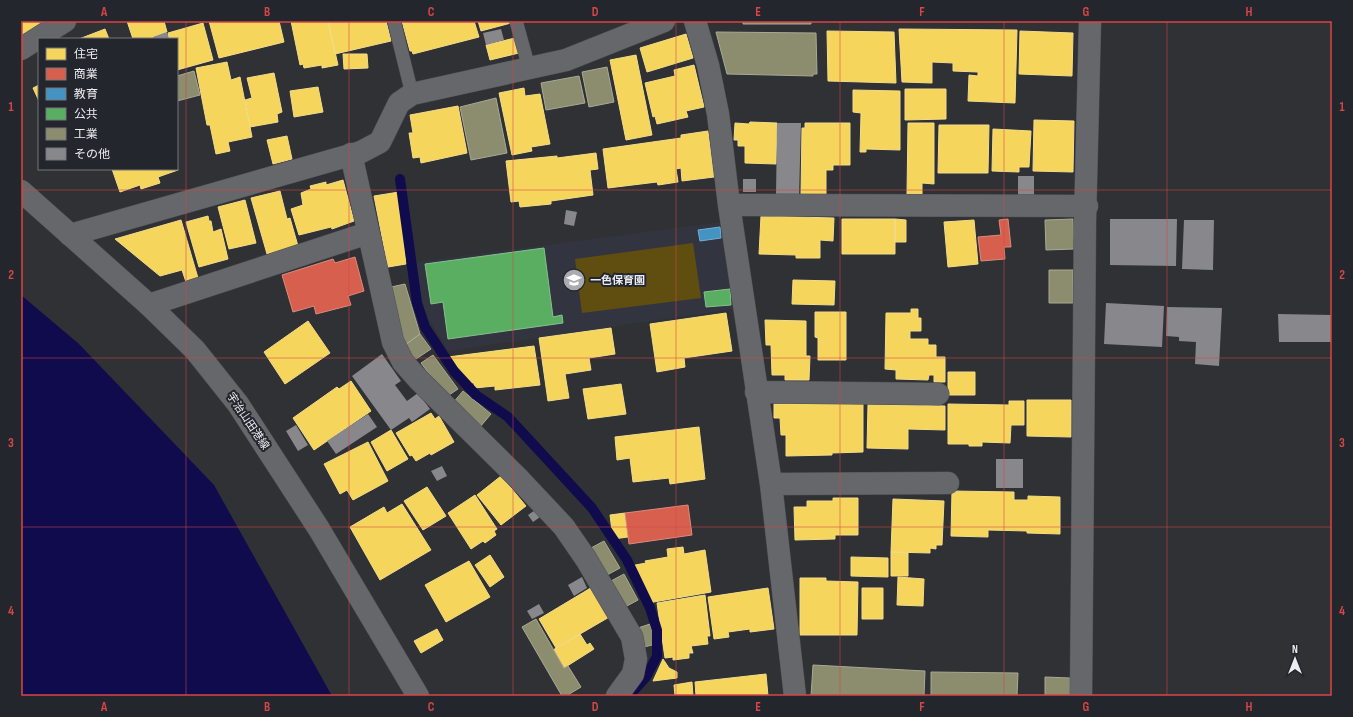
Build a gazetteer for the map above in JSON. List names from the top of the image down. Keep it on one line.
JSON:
{"streets":{"street":["宇治山田港線"]},"places":{"school or university":["一色保育園"]},"legend":["住宅","商業","教育","公共","工業","その他"],"north":"top","grid":{"columns":["A","B","C","D","E","F","G","H"],"rows":["1","2","3","4"]}}
